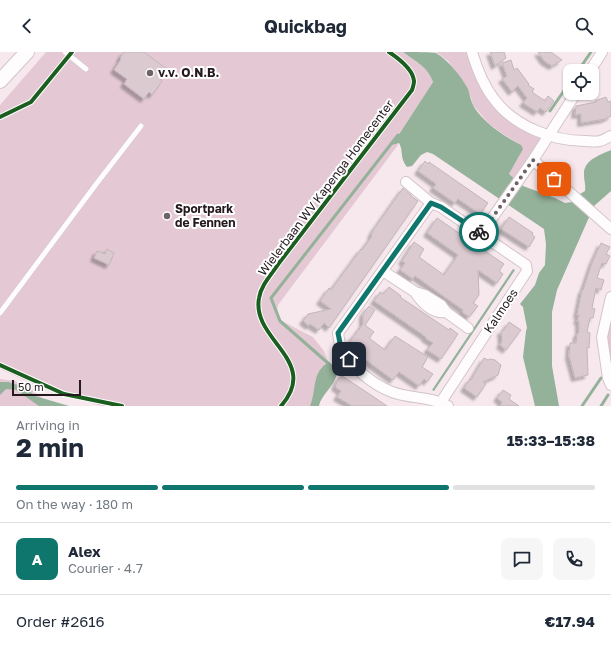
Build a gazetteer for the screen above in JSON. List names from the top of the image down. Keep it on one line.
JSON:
{"streets":{"street":["Kalmoes"],"cycle path":["Wielerbaan WV Kapenga Homecenter"]},"places":["v.v. O.N.B.","Sportpark de Fennen"],"scale_bar":"50 m","page":{"header":"Quickbag","scale":"50 m","heading":["2 min","Arriving in","15:33–15:38"],"panel":["Alex","Courier · 4.7","Order #2616","€17.94"],"bar":"On the way · 180 m","round":"A"}}
